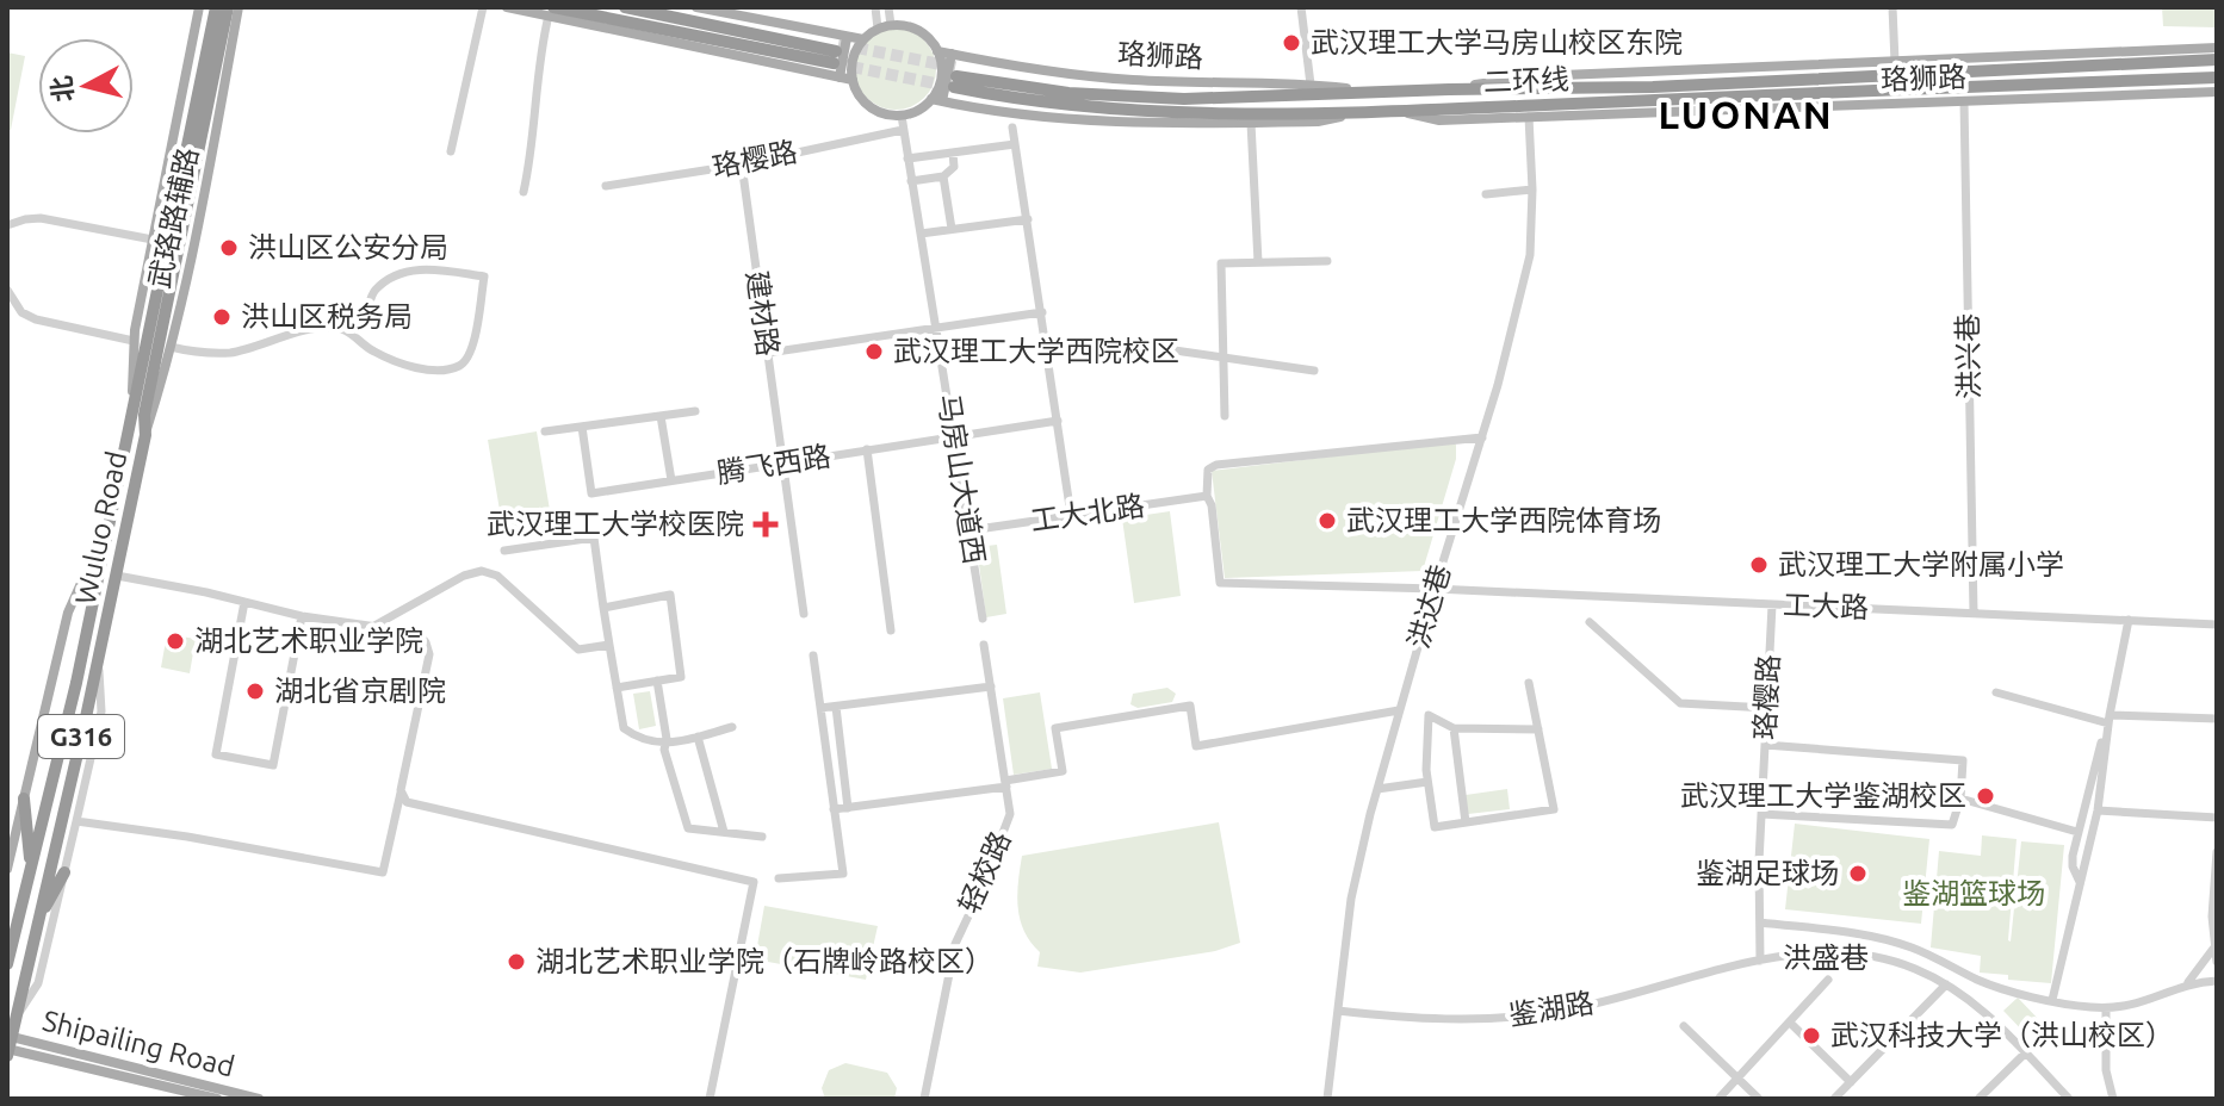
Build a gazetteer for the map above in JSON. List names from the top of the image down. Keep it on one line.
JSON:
{"streets":{"highway":["二环线","Wuluo Road","G316"],"main road":["珞狮路","武珞路辅路","Shipailing Road"],"street":["珞樱路","建材路","洪兴巷","腾飞西路","马房山大道西","工大北路","洪达巷","工大路","轻校路","洪盛巷","鉴湖路"]},"crossings":[["珞狮路","二环线"],["珞狮路","洪兴巷"],["珞狮路","马房山大道西"],["珞狮路","洪达巷"],["珞樱路","建材路"],["珞樱路","马房山大道西"],["珞樱路","工大路"],["珞樱路","洪盛巷"],["珞樱路","鉴湖路"],["武珞路辅路","Wuluo Road"],["建材路","腾飞西路"],["洪兴巷","工大路"],["腾飞西路","马房山大道西"],["马房山大道西","工大北路"],["工大北路","工大路"],["Wuluo Road","Shipailing Road"],["洪达巷","工大路"],["洪达巷","鉴湖路"],["洪盛巷","鉴湖路"]],"districts":["LUONAN"],"parks":["鉴湖篮球场"],"places":{"other":["武汉理工大学马房山校区东院","洪山区公安分局","洪山区税务局","武汉理工大学西院校区","武汉理工大学西院体育场","武汉理工大学附属小学","湖北艺术职业学院","湖北省京剧院","武汉理工大学鉴湖校区","鉴湖足球场","湖北艺术职业学院（石牌岭路校区）","武汉科技大学（洪山校区）"],"health":["武汉理工大学校医院"]},"north":"left"}
